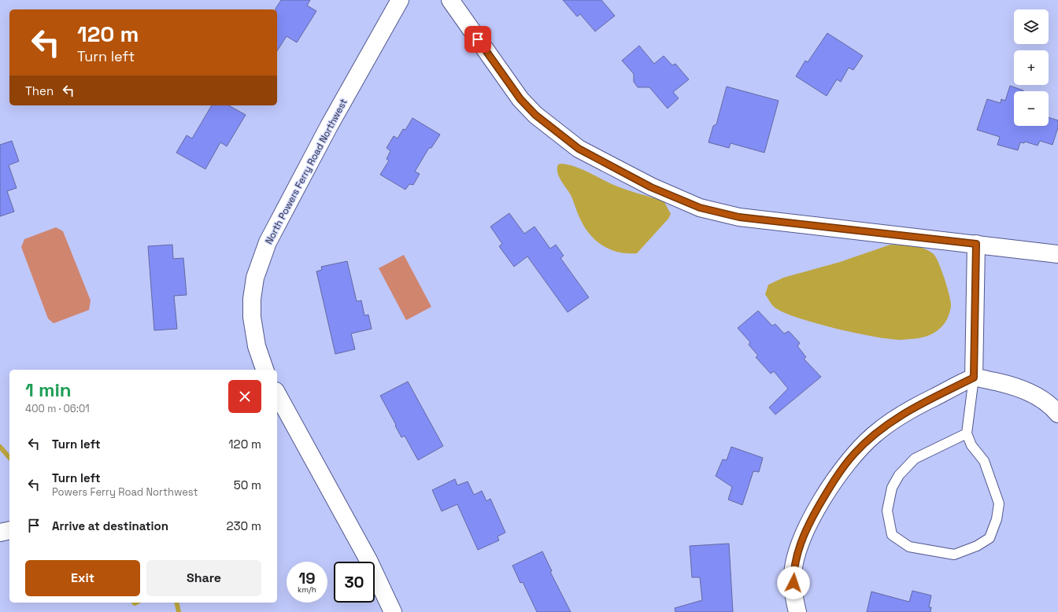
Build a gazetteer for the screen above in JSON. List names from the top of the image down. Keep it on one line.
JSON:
{"streets":{"street":["North Powers Ferry Road Northwest"]},"page":{"map_buttons":["+","−"],"turn":["120 m","Turn left"],"then":"Then","heading":["1 min","400 m · 06:01"],"list":[{"name":"Turn left","value":"120 m"},{"name":"Turn left","note":"Powers Ferry Road Northwest","value":"50 m"},{"name":"Arrive at destination","value":"230 m"}],"buttons":["Exit","Share"],"speed":"19 km/h","limit":"30"}}
